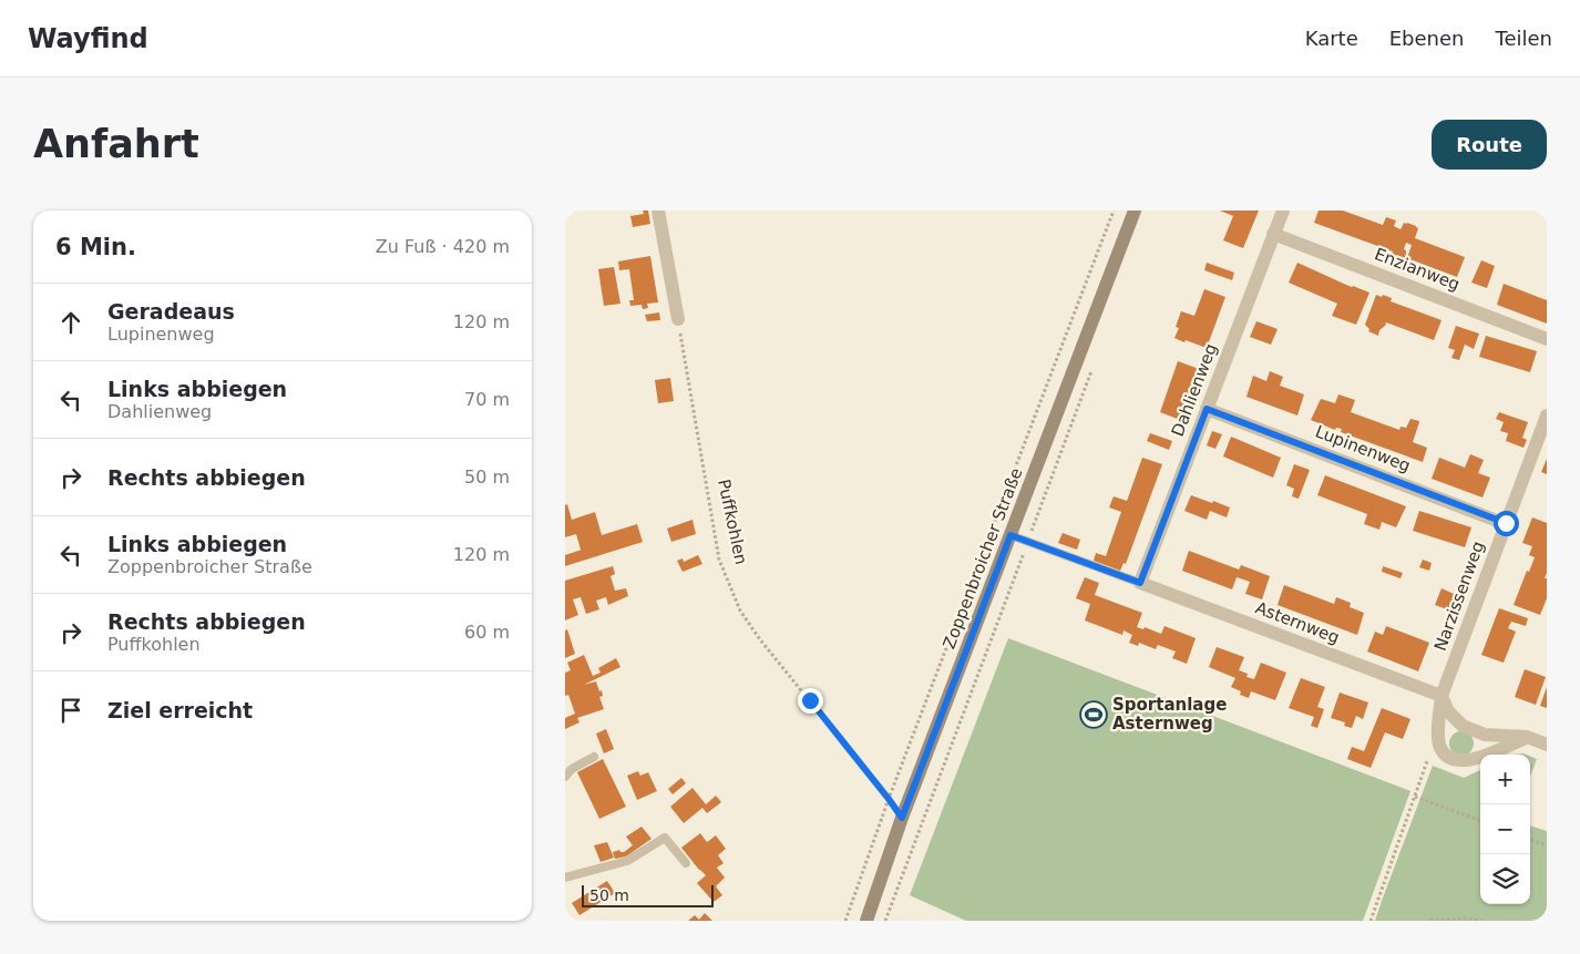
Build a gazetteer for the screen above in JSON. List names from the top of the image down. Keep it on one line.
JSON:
{"streets":{"main road":["Zoppenbroicher Straße"],"street":["Enzianweg","Dahlienweg","Lupinenweg","Narzissenweg","Asternweg"],"path":["Puffkohlen"]},"crossings":[["Enzianweg","Dahlienweg"],["Dahlienweg","Lupinenweg"],["Dahlienweg","Asternweg"],["Lupinenweg","Narzissenweg"],["Puffkohlen","Zoppenbroicher Straße"],["Narzissenweg","Asternweg"]],"places":{"sports":["Sportanlage Asternweg"]},"scale_bar":"50 m","page":{"header":"Wayfind","nav":["Karte","Ebenen","Teilen"],"buttons":"Route","title":"Anfahrt","heading":["6 Min.","Zu Fuß · 420 m"],"list":[["Geradeaus","Lupinenweg","120 m"],["Links abbiegen","Dahlienweg","70 m"],["Rechts abbiegen","50 m"],["Links abbiegen","Zoppenbroicher Straße","120 m"],["Rechts abbiegen","Puffkohlen","60 m"],"Ziel erreicht"],"map_buttons":["+","−"],"scale":"50 m"}}
